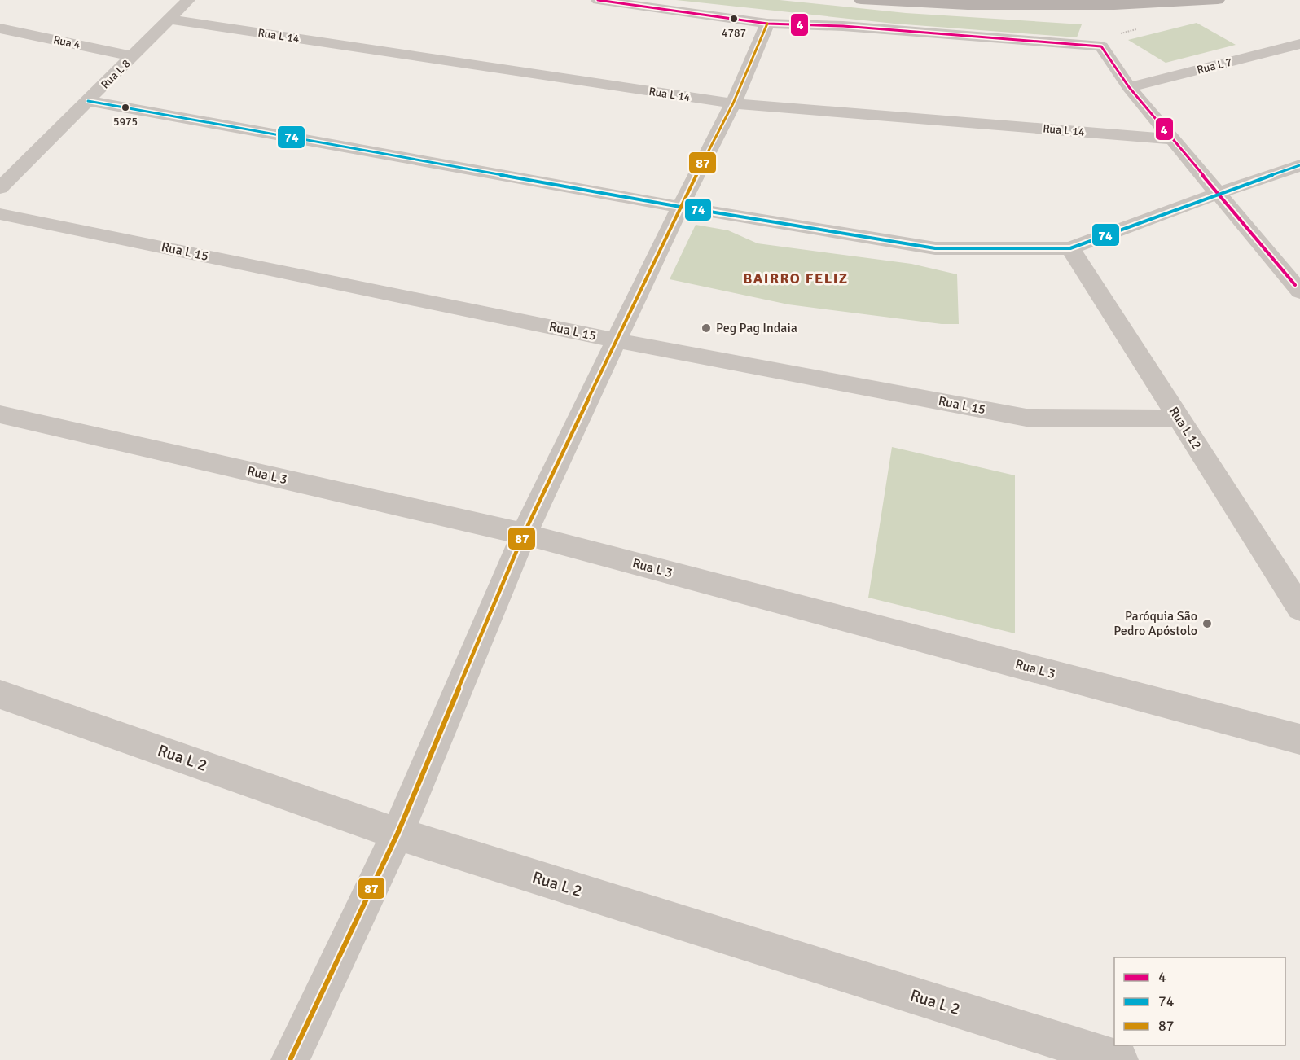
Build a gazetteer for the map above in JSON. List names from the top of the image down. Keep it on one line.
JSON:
{"streets":{"street":["Rua L 14","Rua 4","Rua L 7","Rua L 8","Rua L 15","Rua L 12","Rua L 3","Rua L 2"]},"crossings":[["Rua L 14","Rua L 8"],["Rua 4","Rua L 8"],["Rua L 15","Rua L 12"]],"districts":["BAIRRO FELIZ"],"places":["4787","5975","Peg Pag Indaia","Paróquia São Pedro Apóstolo"],"lines":["transit line 4","transit line 87","transit line 74"],"legend":["4","74","87"]}
